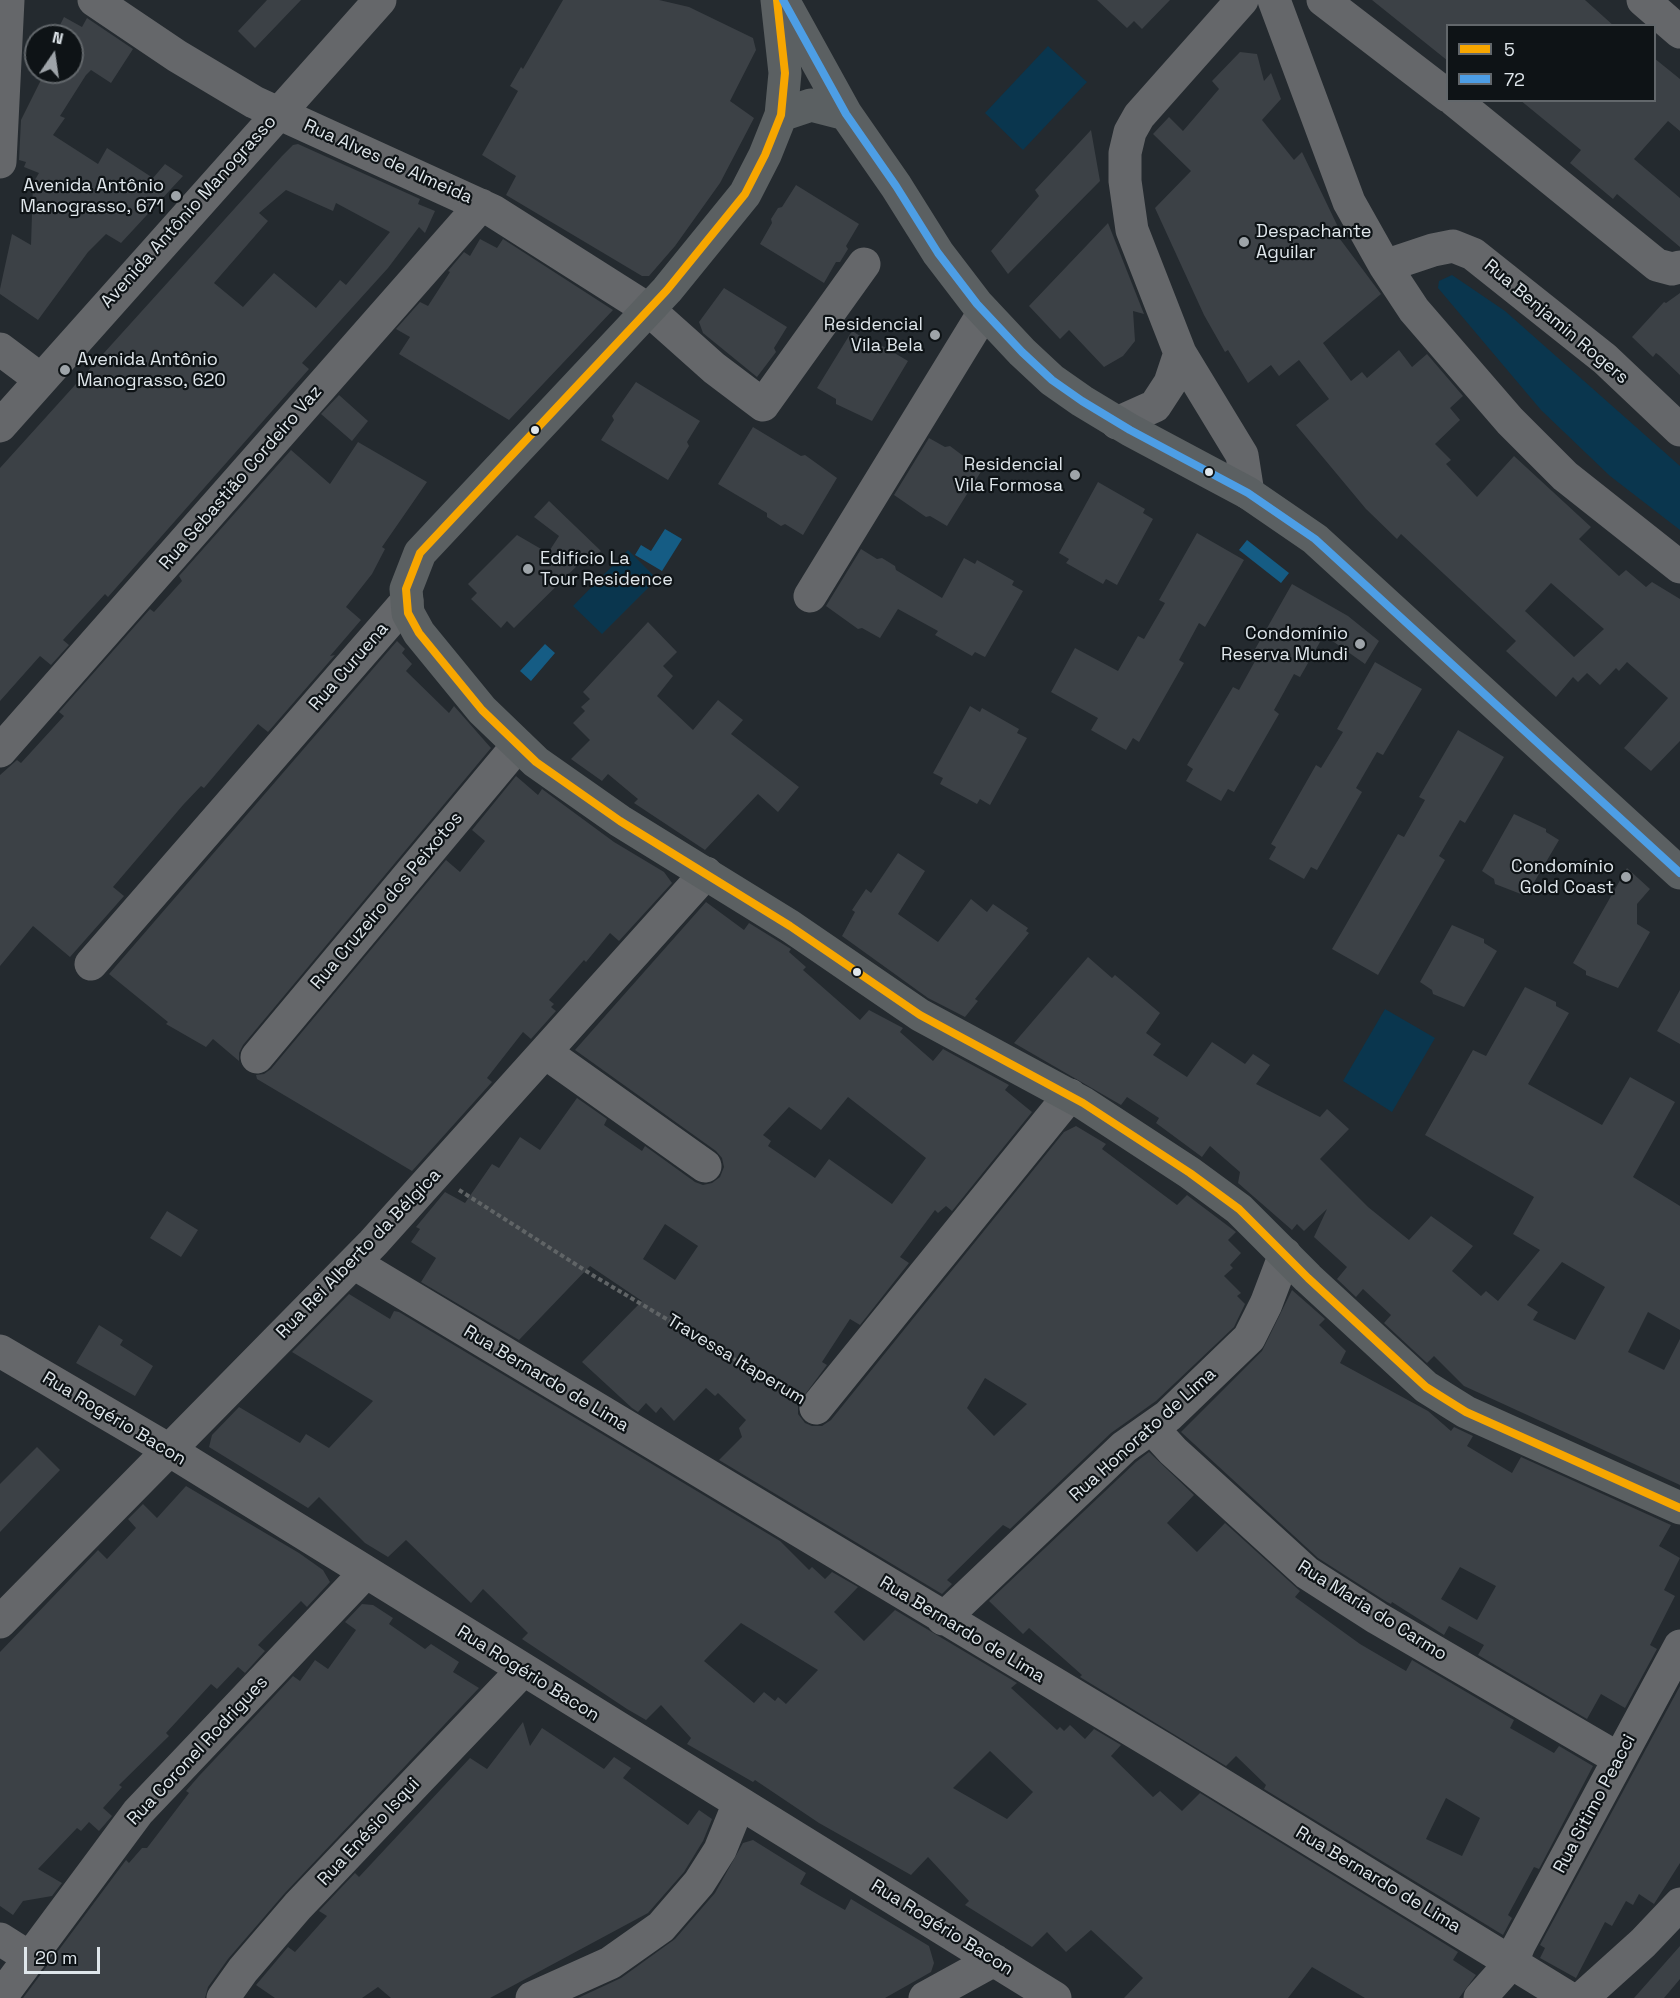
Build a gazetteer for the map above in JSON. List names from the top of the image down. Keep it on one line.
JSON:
{"streets":{"street":["Rua Alves de Almeida","Avenida Antônio Manograsso","Rua Benjamin Rogers","Rua Sebastião Cordeiro Vaz","Rua Curuena","Rua Cruzeiro dos Peixotos","Rua Rei Alberto da Bélgica","Travessa Itaperum","Rua Bernardo de Lima","Rua Rogério Bacon","Rua Honorato de Lima","Rua Maria do Carmo","Rua Coronel Rodrigues","Rua Sitimo Peacci","Rua Enésio Isqui"]},"crossings":[["Rua Alves de Almeida","Avenida Antônio Manograsso"],["Rua Alves de Almeida","Rua Sebastião Cordeiro Vaz"],["Rua Rei Alberto da Bélgica","Travessa Itaperum"],["Rua Rei Alberto da Bélgica","Rua Bernardo de Lima"],["Rua Rei Alberto da Bélgica","Rua Rogério Bacon"],["Rua Bernardo de Lima","Rua Honorato de Lima"],["Rua Bernardo de Lima","Rua Sitimo Peacci"],["Rua Rogério Bacon","Rua Coronel Rodrigues"],["Rua Rogério Bacon","Rua Enésio Isqui"],["Rua Honorato de Lima","Rua Maria do Carmo"],["Rua Maria do Carmo","Rua Sitimo Peacci"]],"places":["Avenida Antônio Manograsso, 671","Despachante Aguilar","Residencial Vila Bela","Avenida Antônio Manograsso, 620","Residencial Vila Formosa","Edifício La Tour Residence","Condomínio Reserva Mundi","Condomínio Gold Coast"],"lines":["transit line 5","transit line 72"],"legend":["5","72"],"scale_bar":"20 m","north":"top"}
